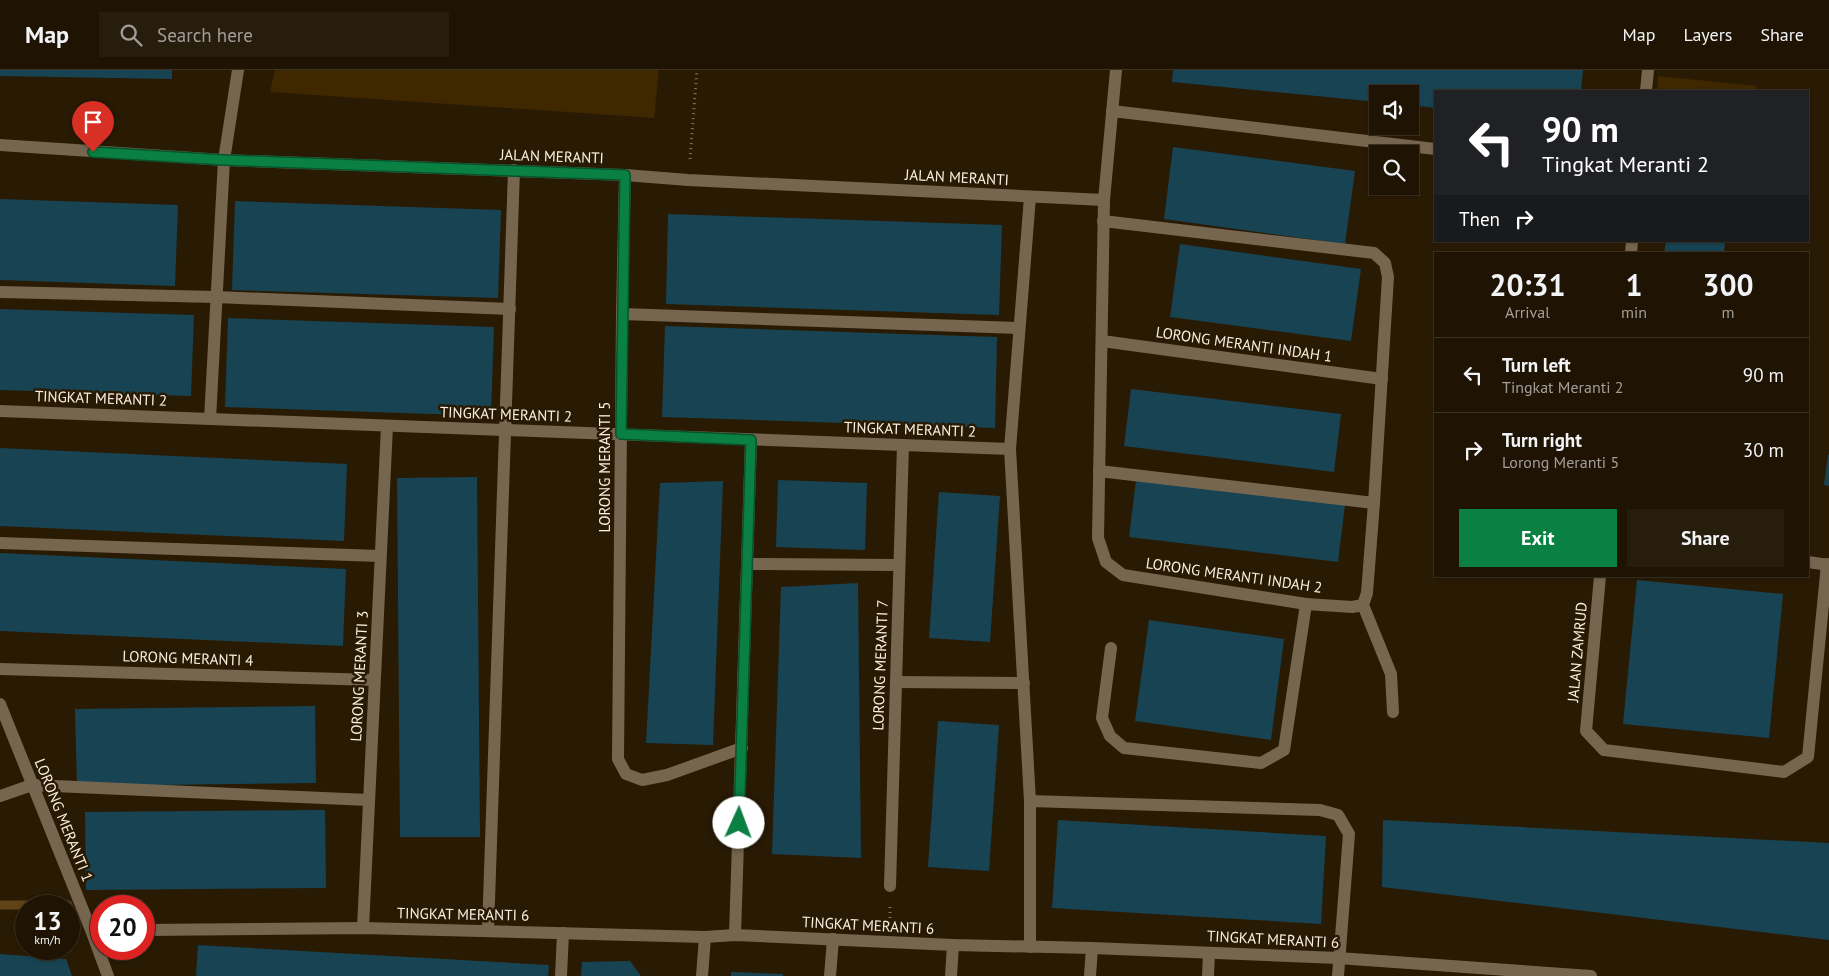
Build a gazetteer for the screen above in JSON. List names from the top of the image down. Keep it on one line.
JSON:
{"streets":{"street":["JALAN MERANTI","LORONG MERANTI INDAH 1","TINGKAT MERANTI 2","LORONG MERANTI 5","LORONG MERANTI INDAH 2","JALAN ZAMRUD","LORONG MERANTI 4","LORONG MERANTI 7","LORONG MERANTI 3","LORONG MERANTI 1","TINGKAT MERANTI 6"]},"crossings":[["JALAN MERANTI","LORONG MERANTI 5"],["TINGKAT MERANTI 2","LORONG MERANTI 5"],["TINGKAT MERANTI 2","LORONG MERANTI 7"],["TINGKAT MERANTI 2","LORONG MERANTI 3"],["LORONG MERANTI 4","LORONG MERANTI 3"],["LORONG MERANTI 3","TINGKAT MERANTI 6"]],"page":{"header":"Map","search":"Search here","nav":["Map","Layers","Share"],"turn":["90 m","Tingkat Meranti 2"],"then":"Then","eta":["20:31","Arrival","1","min","300","m"],"list":[{"name":"Turn left","note":"Tingkat Meranti 2","value":"90 m"},{"name":"Turn right","note":"Lorong Meranti 5","value":"30 m"}],"buttons":["Exit","Share"],"speed":"13 km/h","limit":"20"}}
